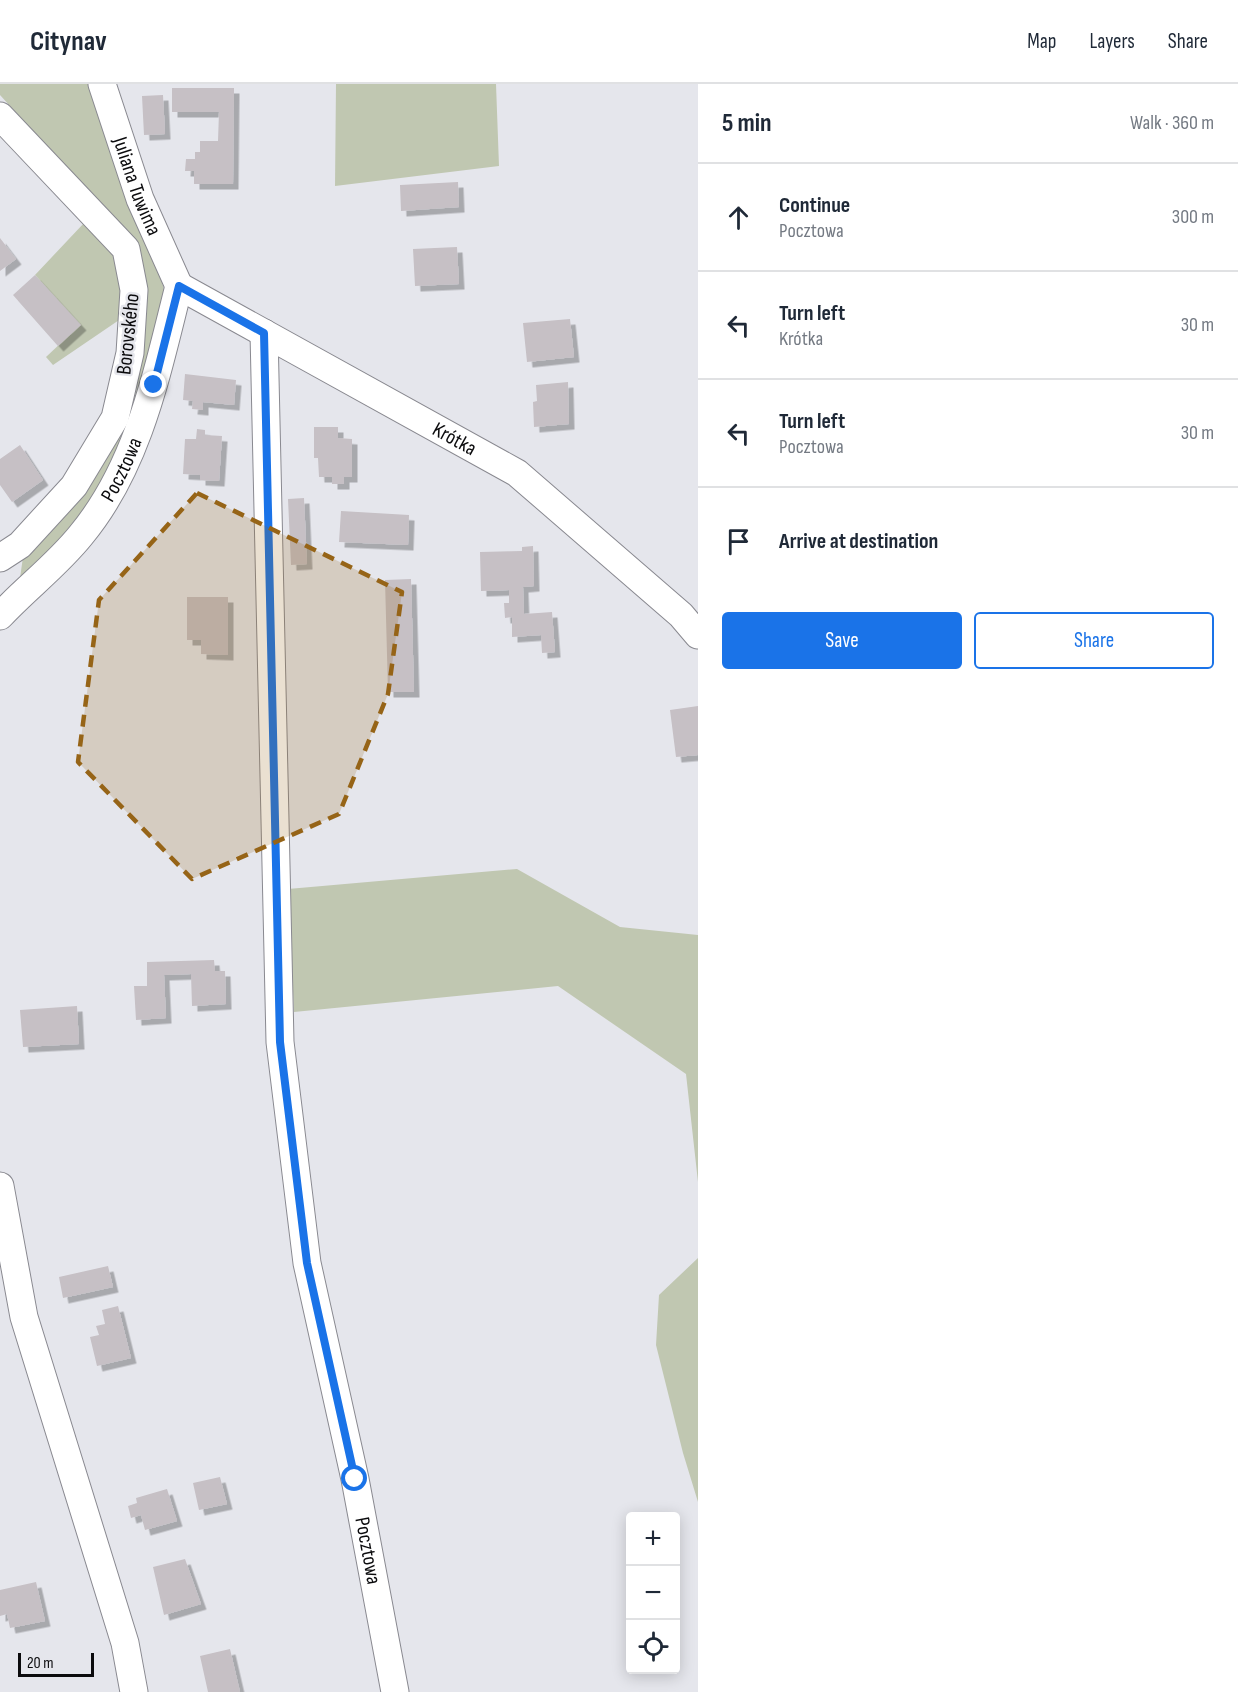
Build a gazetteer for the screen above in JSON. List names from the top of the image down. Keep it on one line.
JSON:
{"streets":{"street":["Juliana Tuwima","Borovského","Krótka","Pocztowa"]},"crossings":[["Juliana Tuwima","Krótka"],["Juliana Tuwima","Pocztowa"],["Krótka","Pocztowa"]],"scale_bar":"20 m","page":{"header":"Citynav","nav":["Map","Layers","Share"],"heading":["5 min","Walk · 360 m"],"list":[["Continue","Pocztowa","300 m"],["Turn left","Krótka","30 m"],["Turn left","Pocztowa","30 m"],"Arrive at destination"],"buttons":["Save","Share"],"map_buttons":["+","−"],"scale":"20 m"}}
